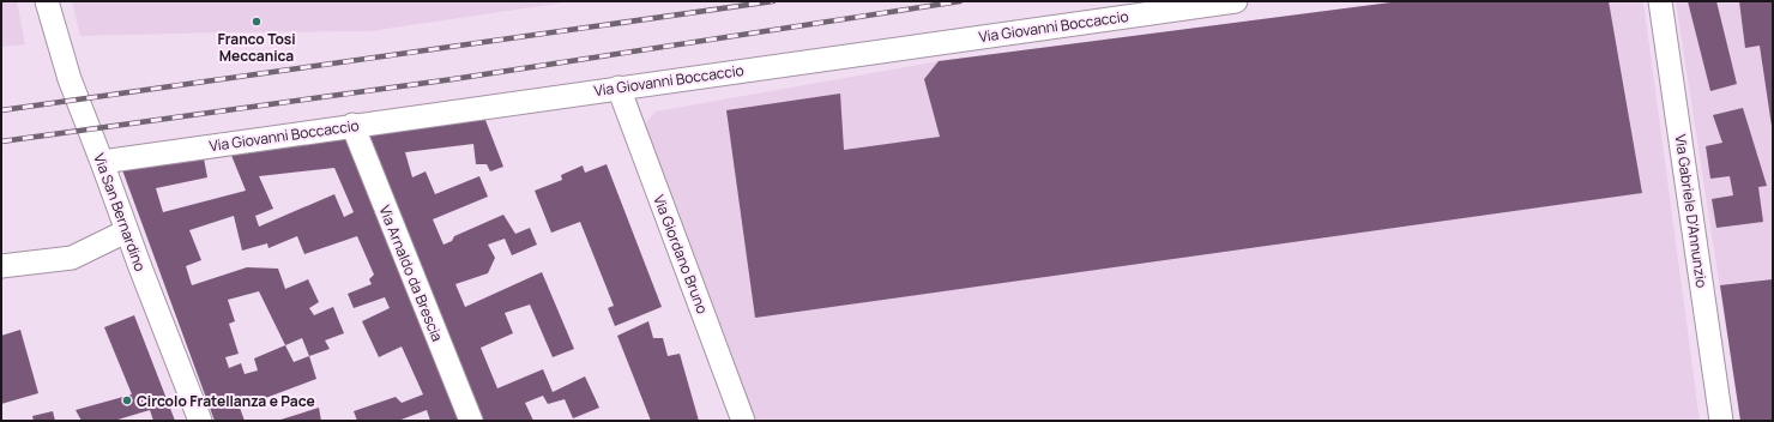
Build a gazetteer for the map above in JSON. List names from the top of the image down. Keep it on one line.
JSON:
{"streets":{"street":["Via Giovanni Boccaccio","Via Gabriele D'Annunzio","Via San Bernardino","Via Giordano Bruno","Via Arnaldo da Brescia"]},"crossings":[["Via Giovanni Boccaccio","Via San Bernardino"],["Via Giovanni Boccaccio","Via Giordano Bruno"],["Via Giovanni Boccaccio","Via Arnaldo da Brescia"]],"places":["Franco Tosi Meccanica","Circolo Fratellanza e Pace"]}
